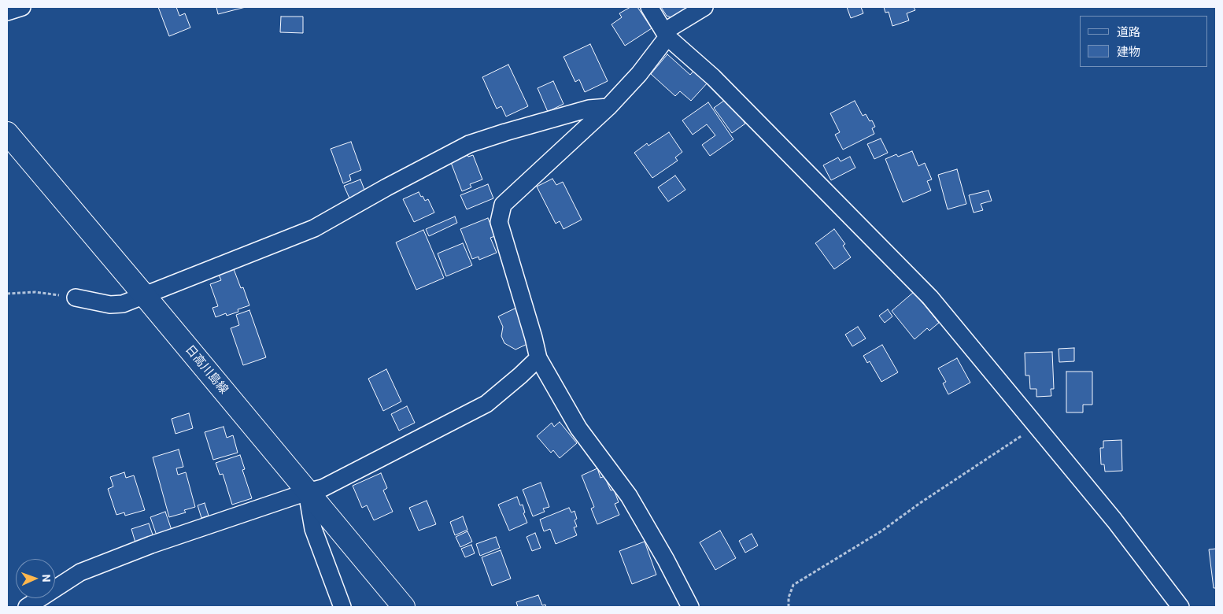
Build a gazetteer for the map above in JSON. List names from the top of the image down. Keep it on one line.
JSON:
{"streets":{"main road":["日高川島線"]},"legend":["道路","建物"],"north":"right"}
